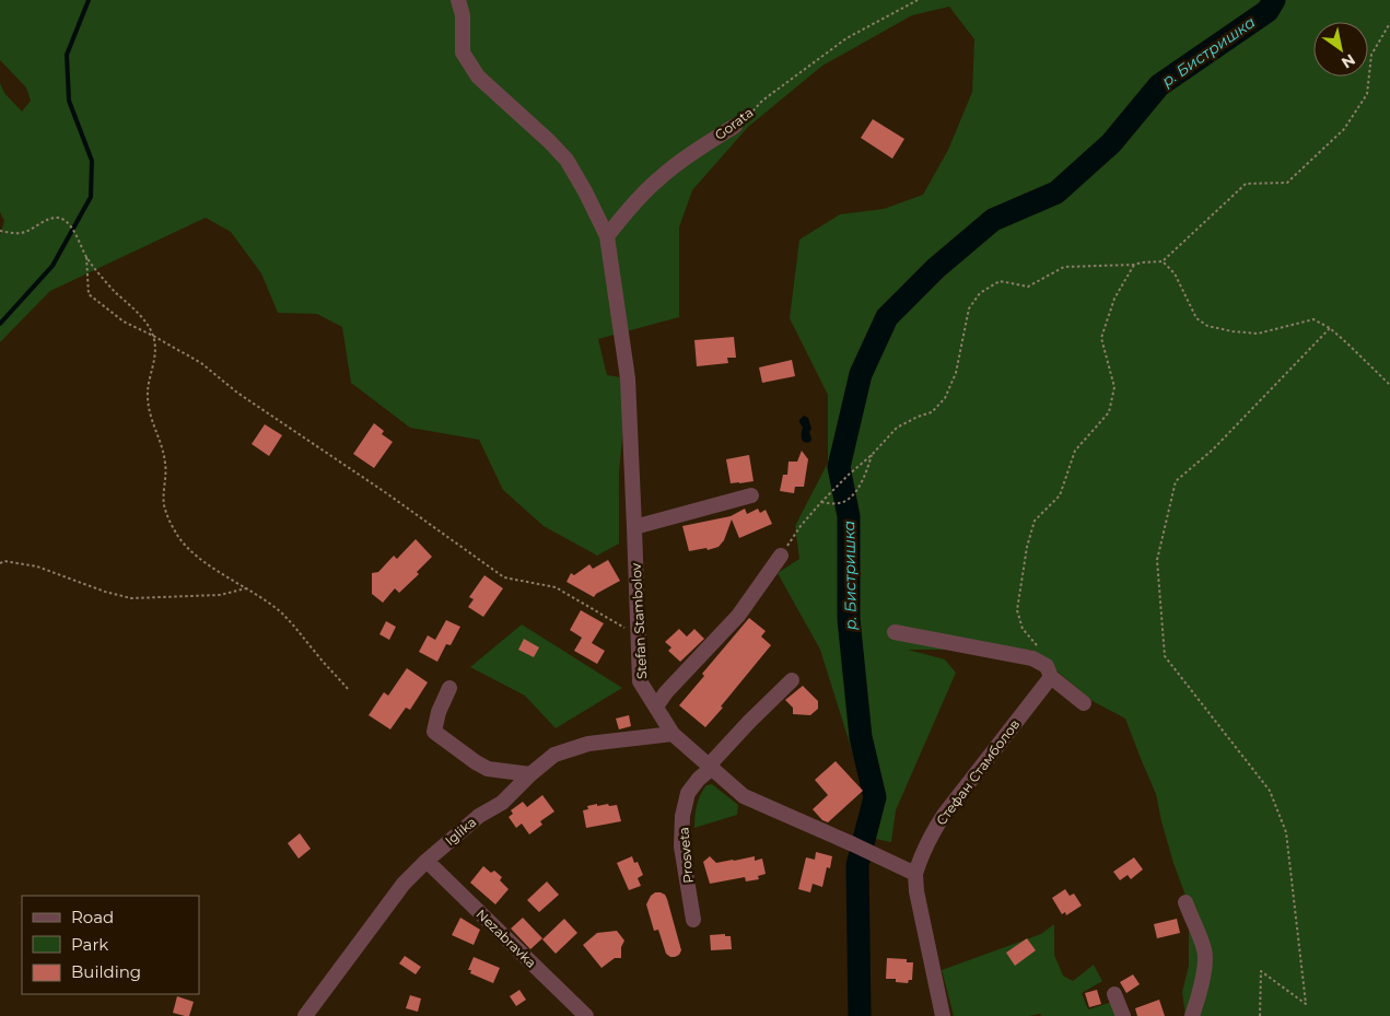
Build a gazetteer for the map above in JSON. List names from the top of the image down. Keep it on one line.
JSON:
{"streets":{"street":["Gorata","Stefan Stambolov","Стефан Стамболов","Iglika","Prosveta","Nezabravka"]},"crossings":[["Gorata","Stefan Stambolov"],["Stefan Stambolov","Стефан Стамболов"],["Stefan Stambolov","Iglika"],["Stefan Stambolov","Prosveta"],["Iglika","Nezabravka"]],"water":["р. Бистришка"],"legend":["Road","Park","Building"],"north":"bottom right"}
